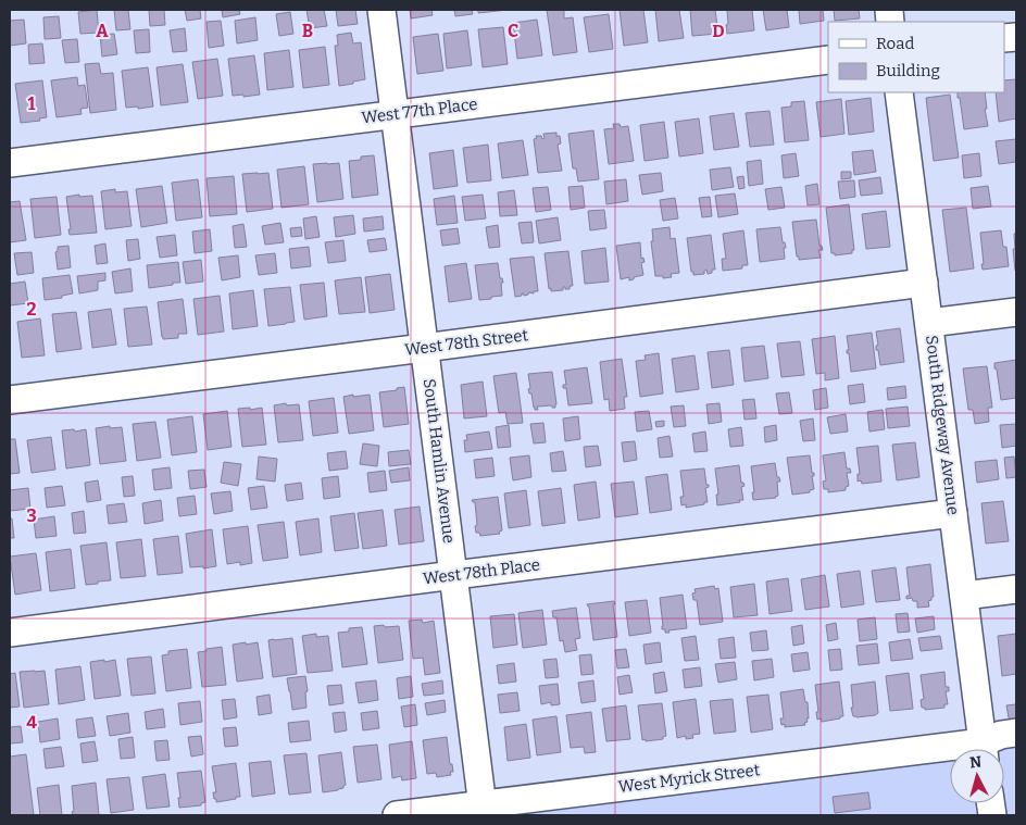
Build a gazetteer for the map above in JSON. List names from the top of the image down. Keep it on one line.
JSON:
{"streets":{"street":["West 77th Place","West 78th Street","South Ridgeway Avenue","South Hamlin Avenue","West 78th Place","West Myrick Street"]},"crossings":[["West 77th Place","South Hamlin Avenue"],["West 78th Street","South Ridgeway Avenue"],["West 78th Street","South Hamlin Avenue"],["South Ridgeway Avenue","West 78th Place"],["South Hamlin Avenue","West 78th Place"],["South Hamlin Avenue","West Myrick Street"]],"legend":["Road","Building"],"north":"top","grid":{"columns":["A","B","C","D"],"rows":["1","2","3","4"]}}
